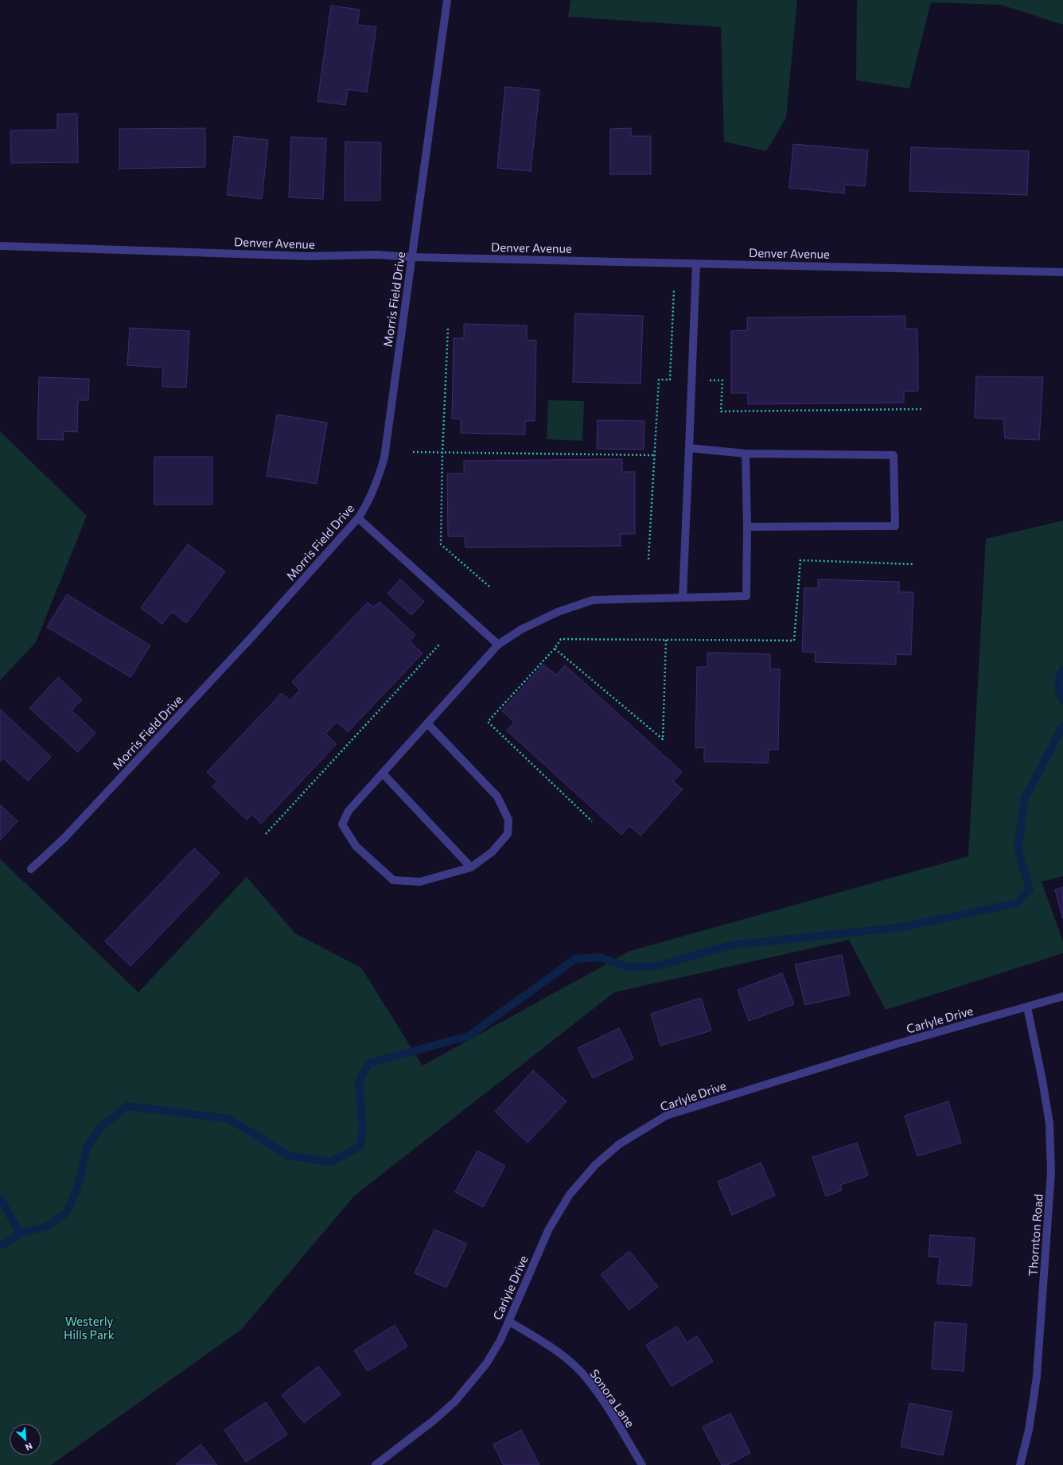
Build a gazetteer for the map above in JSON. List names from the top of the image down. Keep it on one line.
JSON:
{"streets":{"street":["Denver Avenue","Morris Field Drive","Carlyle Drive","Thornton Road","Sonora Lane"]},"crossings":[["Denver Avenue","Morris Field Drive"],["Carlyle Drive","Thornton Road"],["Carlyle Drive","Sonora Lane"]],"parks":["Westerly Hills Park"],"north":"bottom right"}
